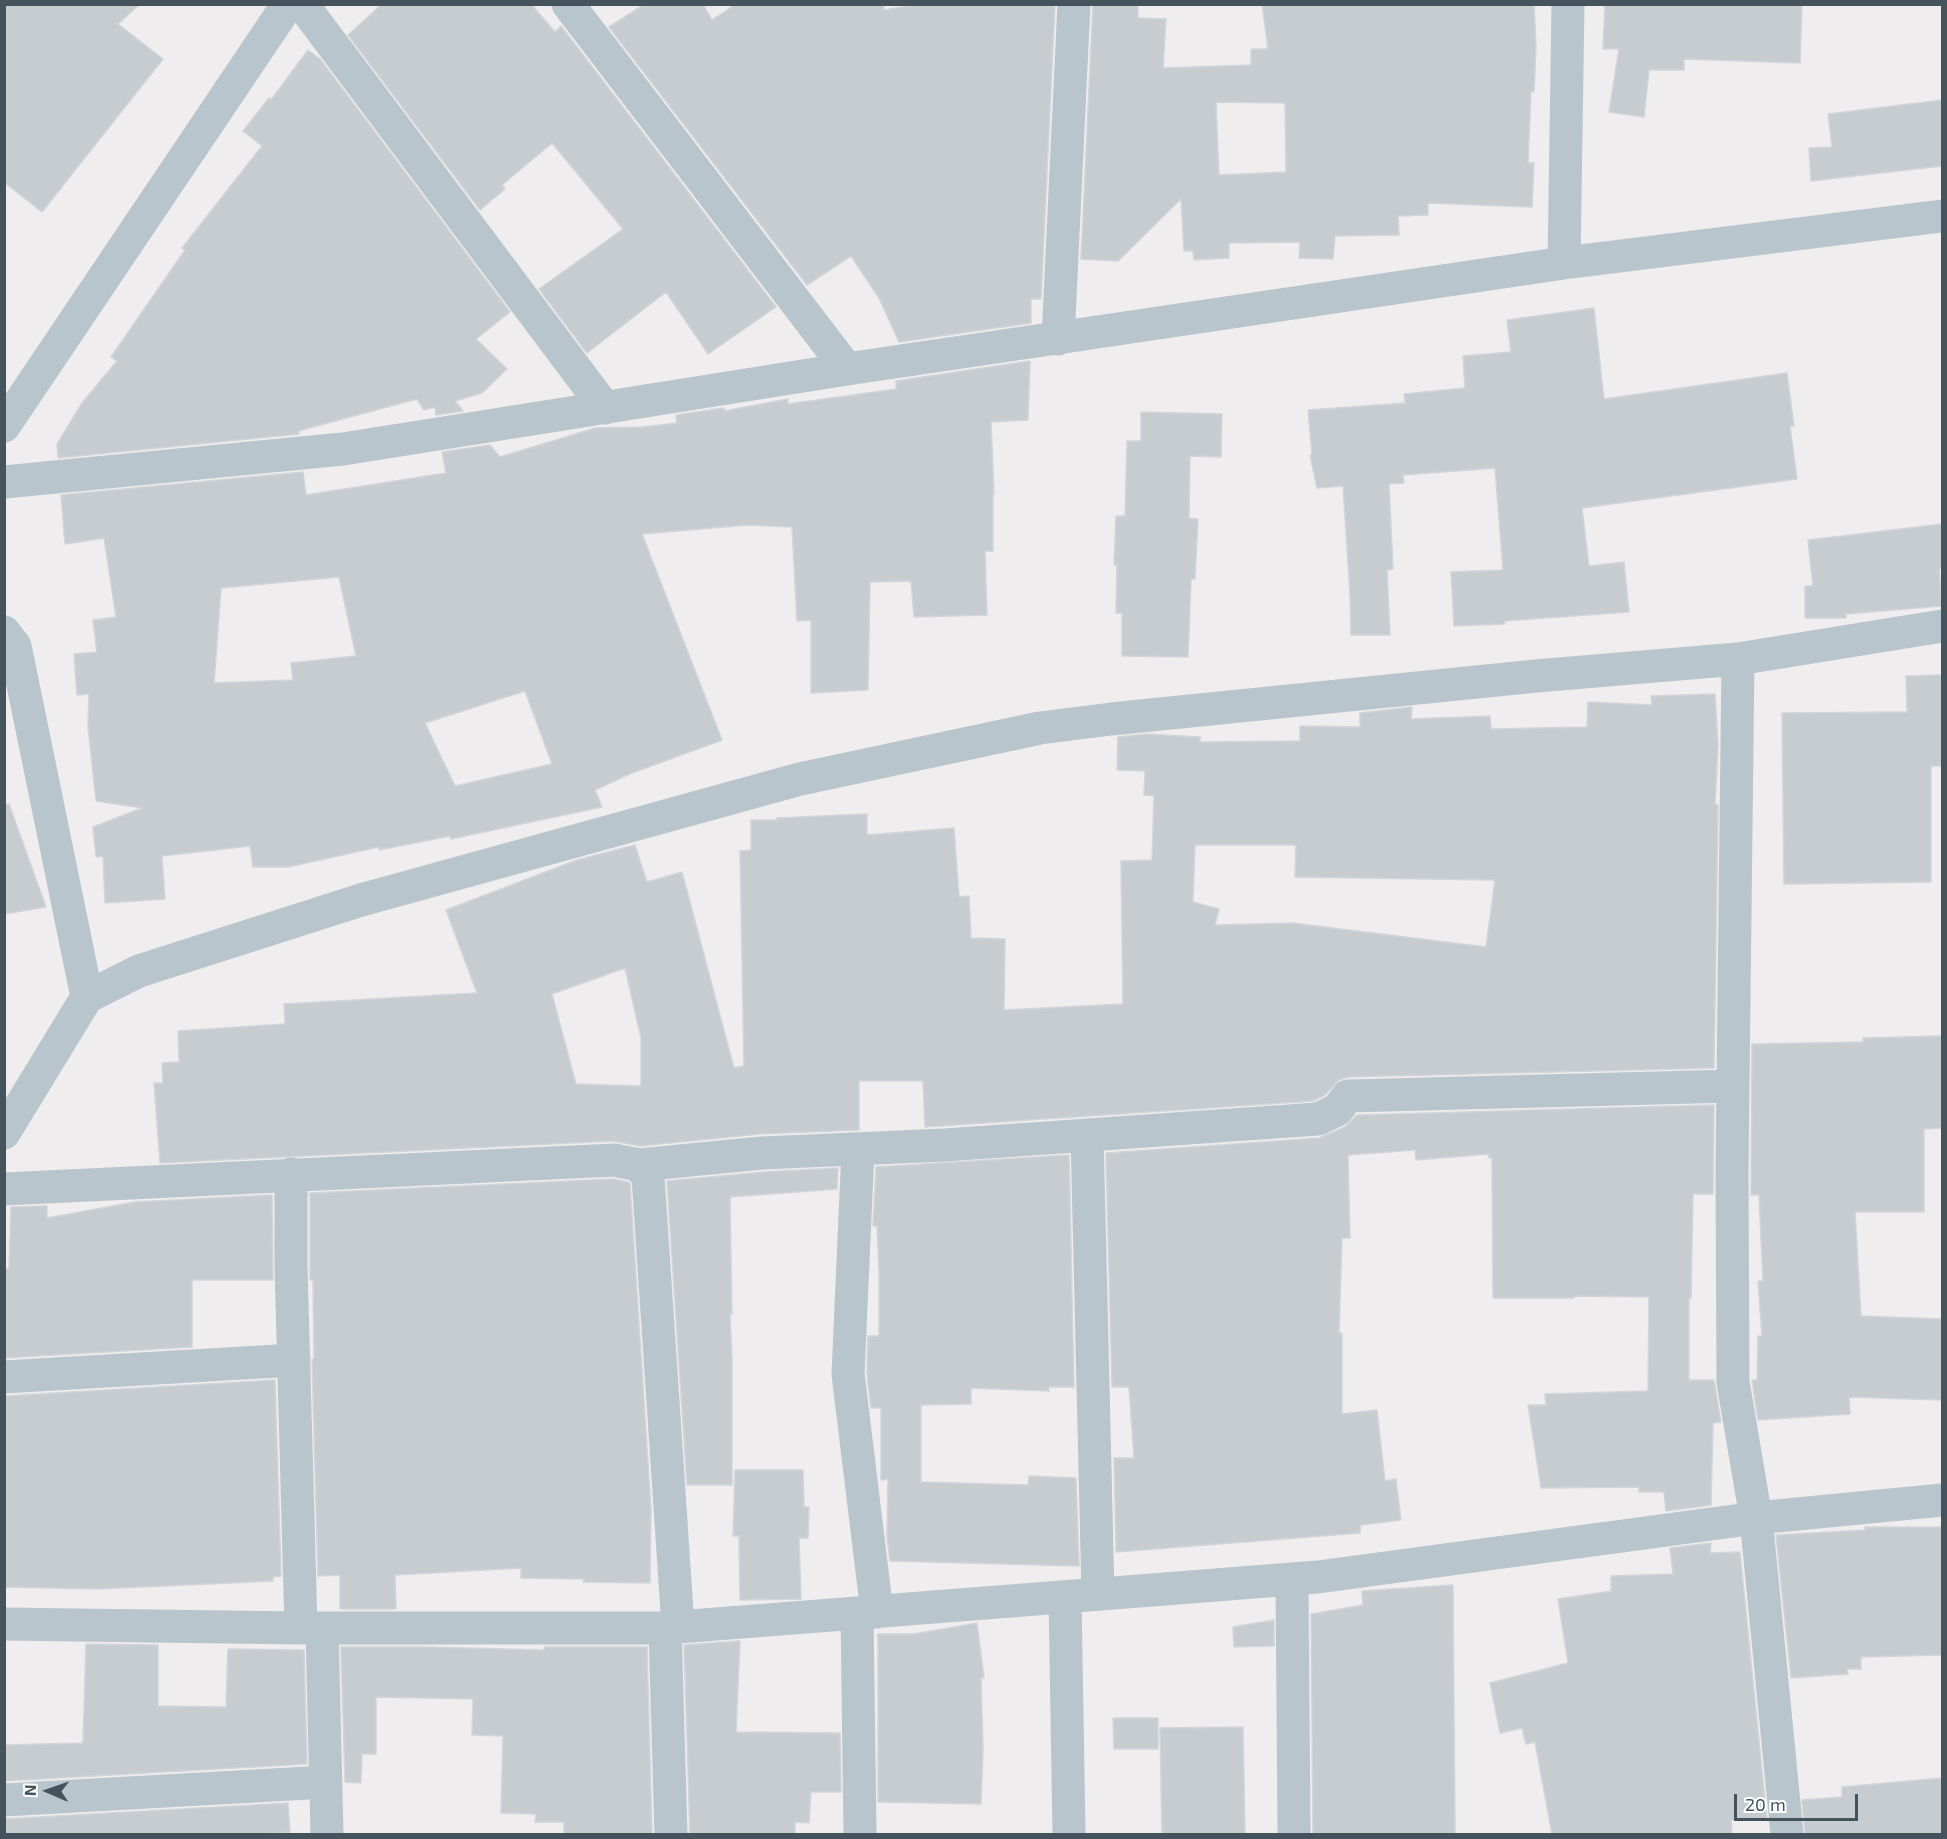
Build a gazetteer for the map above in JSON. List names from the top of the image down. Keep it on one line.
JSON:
{"scale_bar":"20 m","north":"left"}
